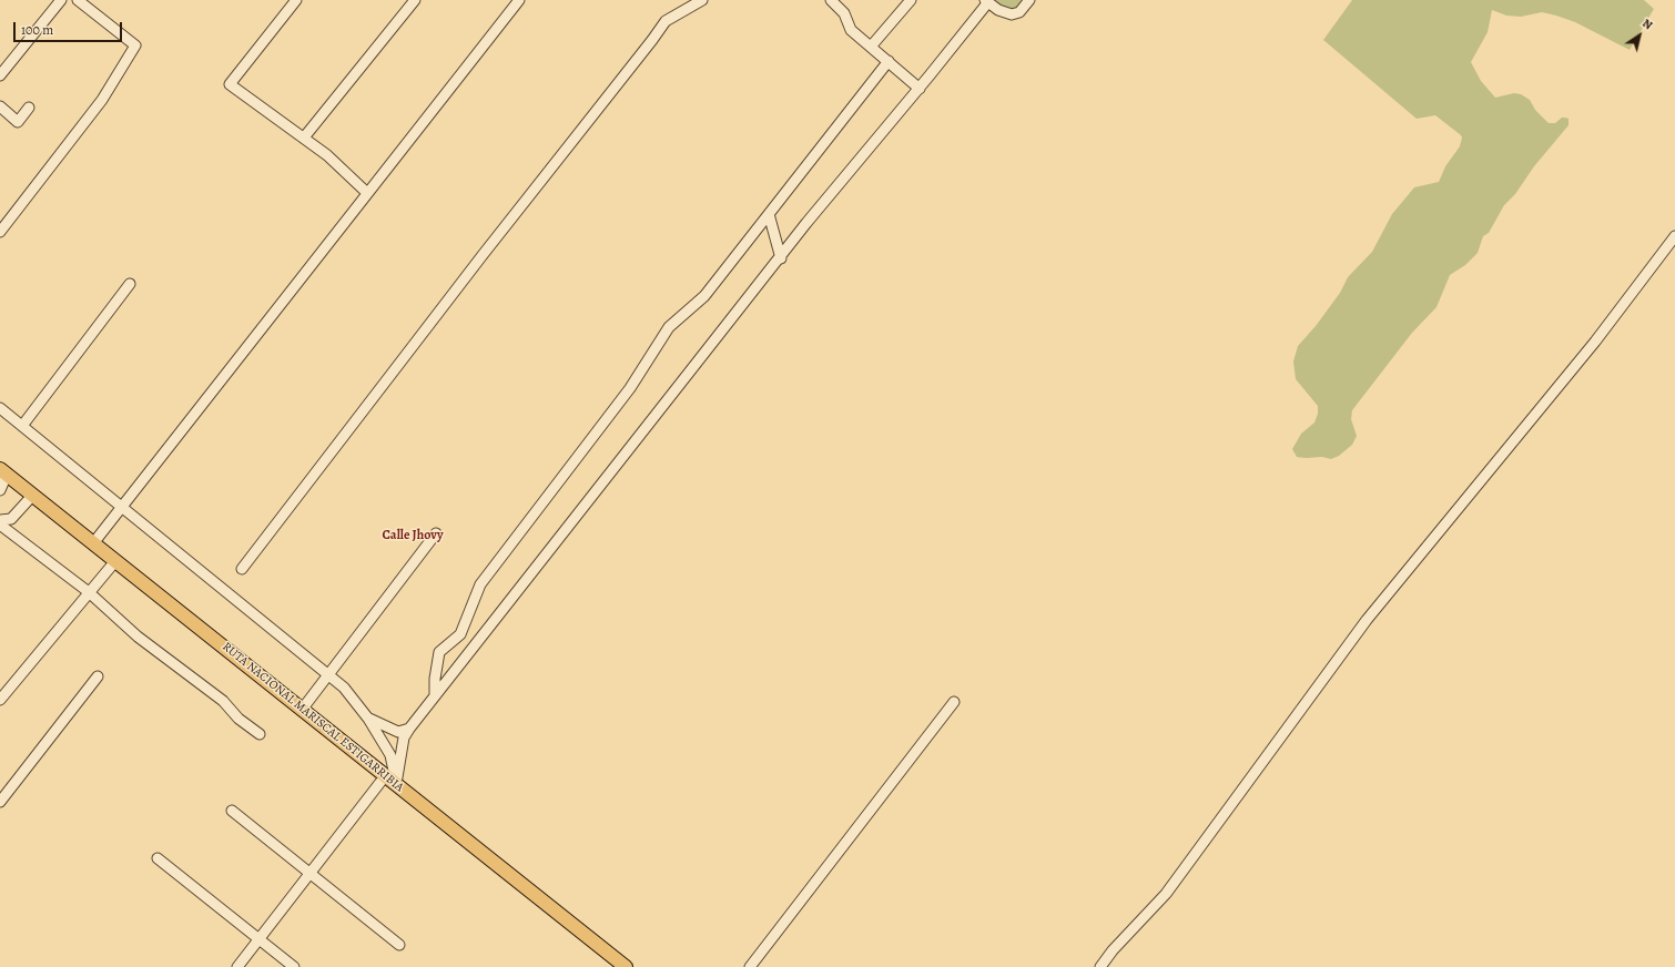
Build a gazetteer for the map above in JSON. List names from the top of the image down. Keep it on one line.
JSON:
{"streets":{"main road":["RUTA NACIONAL MARISCAL ESTIGARRIBIA"]},"districts":["Calle Jhovy"],"scale_bar":"100 m","north":"top right"}
